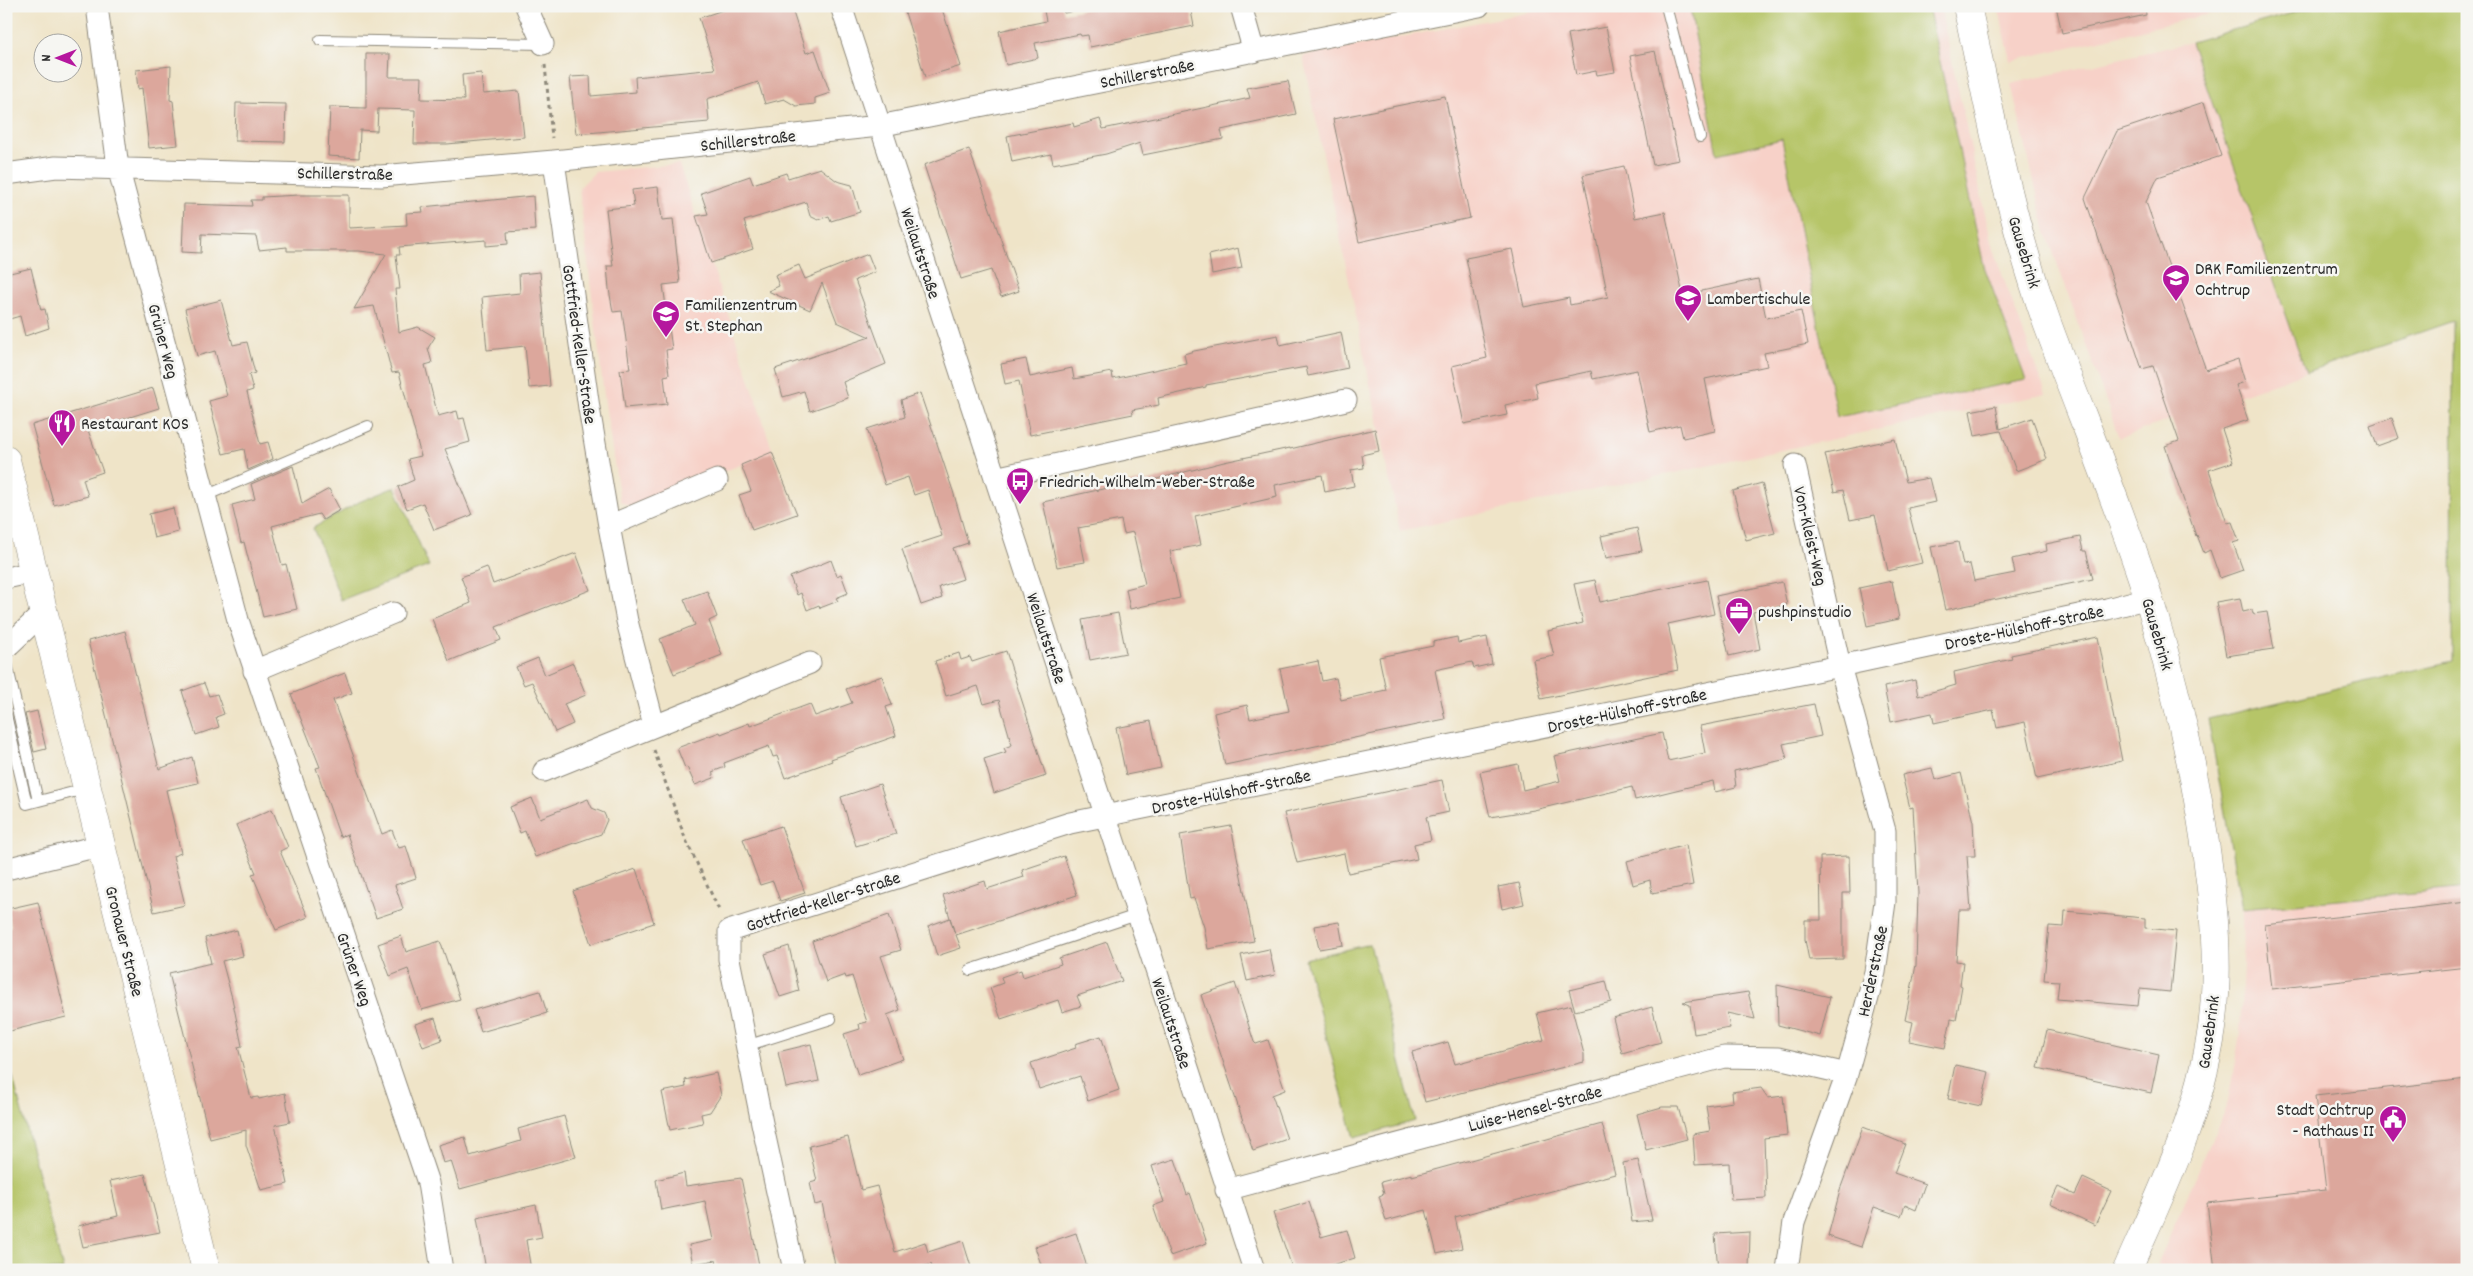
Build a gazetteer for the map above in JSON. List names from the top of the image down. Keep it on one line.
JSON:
{"streets":{"main road":["Gausebrink","Gronauer Straße"],"street":["Schillerstraße","Weilautstraße","Grüner Weg","Gottfried-Keller-Straße","Von-Kleist-Weg","Droste-Hülshoff-Straße","Herderstraße","Luise-Hensel-Straße"]},"crossings":[["Schillerstraße","Weilautstraße"],["Schillerstraße","Grüner Weg"],["Schillerstraße","Gottfried-Keller-Straße"],["Gausebrink","Droste-Hülshoff-Straße"],["Weilautstraße","Gottfried-Keller-Straße"],["Weilautstraße","Droste-Hülshoff-Straße"],["Weilautstraße","Luise-Hensel-Straße"],["Gottfried-Keller-Straße","Droste-Hülshoff-Straße"],["Von-Kleist-Weg","Droste-Hülshoff-Straße"],["Von-Kleist-Weg","Herderstraße"],["Droste-Hülshoff-Straße","Herderstraße"],["Herderstraße","Luise-Hensel-Straße"]],"places":{"school or university":["DRK Familienzentrum Ochtrup","Lambertischule","Familienzentrum St. Stephan"],"restaurant":["Restaurant KOS"],"bus stop":["Friedrich-Wilhelm-Weber-Straße"],"office":["pushpinstudio"],"public building":["Stadt Ochtrup - Rathaus II"]},"north":"left"}
